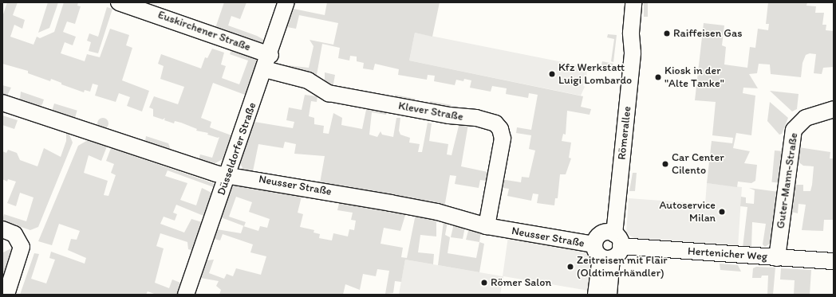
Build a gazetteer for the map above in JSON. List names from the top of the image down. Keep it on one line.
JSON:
{"streets":{"street":["Euskirchener Straße","Klever Straße","Römerallee","Düsseldorfer Straße","Guter-Mann-Straße","Neusser Straße","Hertenicher Weg"]},"crossings":[["Euskirchener Straße","Düsseldorfer Straße"],["Klever Straße","Düsseldorfer Straße"],["Klever Straße","Neusser Straße"],["Römerallee","Neusser Straße"],["Römerallee","Hertenicher Weg"],["Düsseldorfer Straße","Neusser Straße"],["Guter-Mann-Straße","Hertenicher Weg"],["Neusser Straße","Hertenicher Weg"]],"places":["Raiffeisen Gas","Kfz Werkstatt Luigi Lombardo","Kiosk in der \"Alte Tanke\"","Car Center Cilento","Autoservice Milan","Zeitreisen mit Flair (Oldtimerhändler)","Römer Salon"]}
